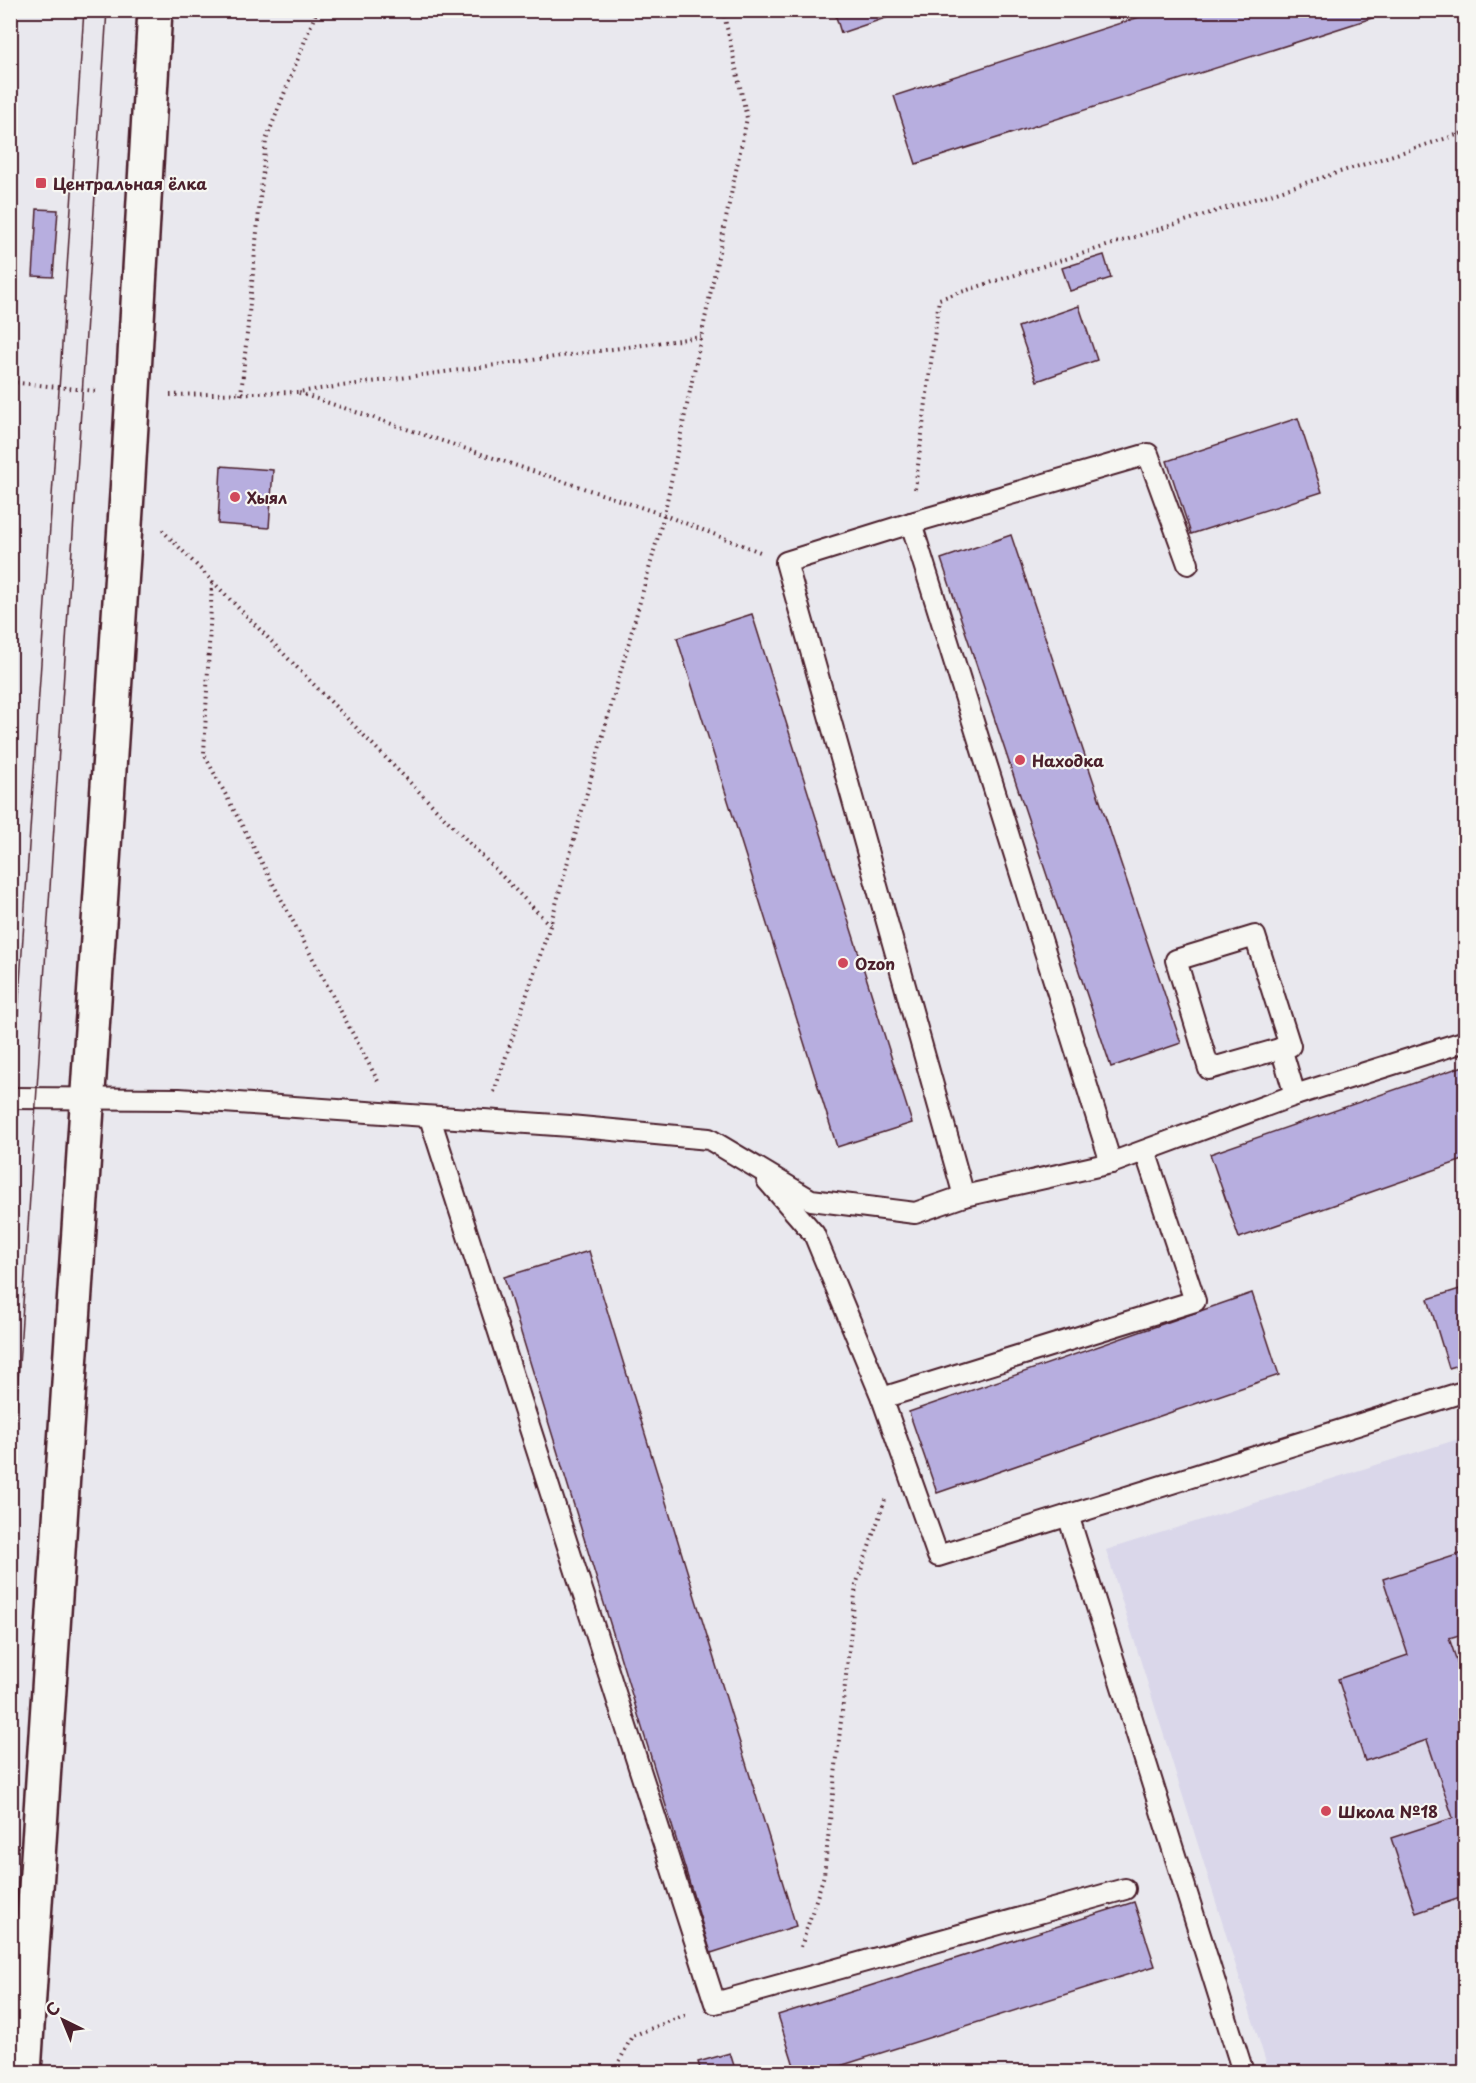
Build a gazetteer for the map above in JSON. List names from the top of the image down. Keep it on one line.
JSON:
{"places":{"transit":["Центральная ёлка"],"other":["Хыял","Находка","Ozon","Школа №18"]},"north":"top left"}
